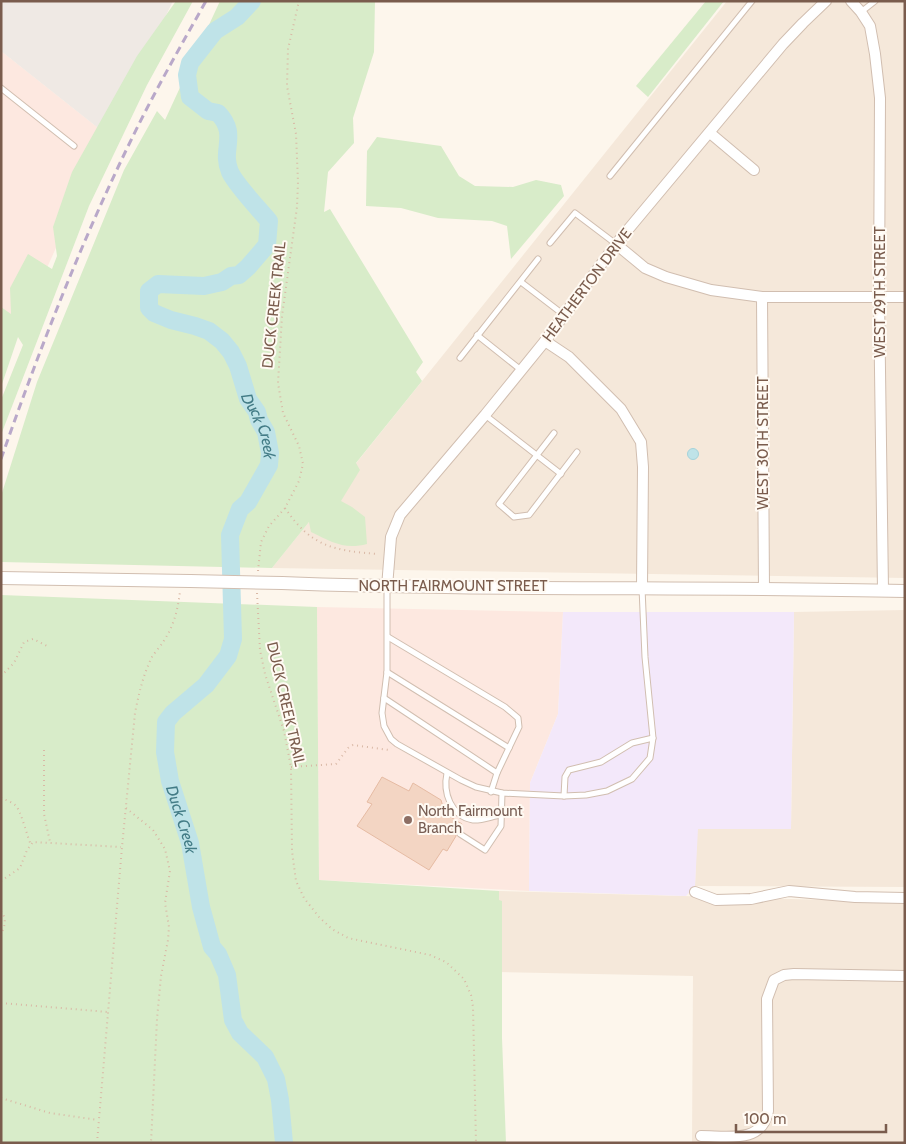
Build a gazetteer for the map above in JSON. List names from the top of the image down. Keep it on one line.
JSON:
{"streets":{"street":["HEATHERTON DRIVE","WEST 29TH STREET","WEST 30TH STREET","NORTH FAIRMOUNT STREET"],"path":["DUCK CREEK TRAIL"]},"crossings":[["HEATHERTON DRIVE","NORTH FAIRMOUNT STREET"],["WEST 29TH STREET","NORTH FAIRMOUNT STREET"],["WEST 30TH STREET","NORTH FAIRMOUNT STREET"]],"water":["Duck Creek"],"places":["North Fairmount Branch"],"scale_bar":"100 m"}
